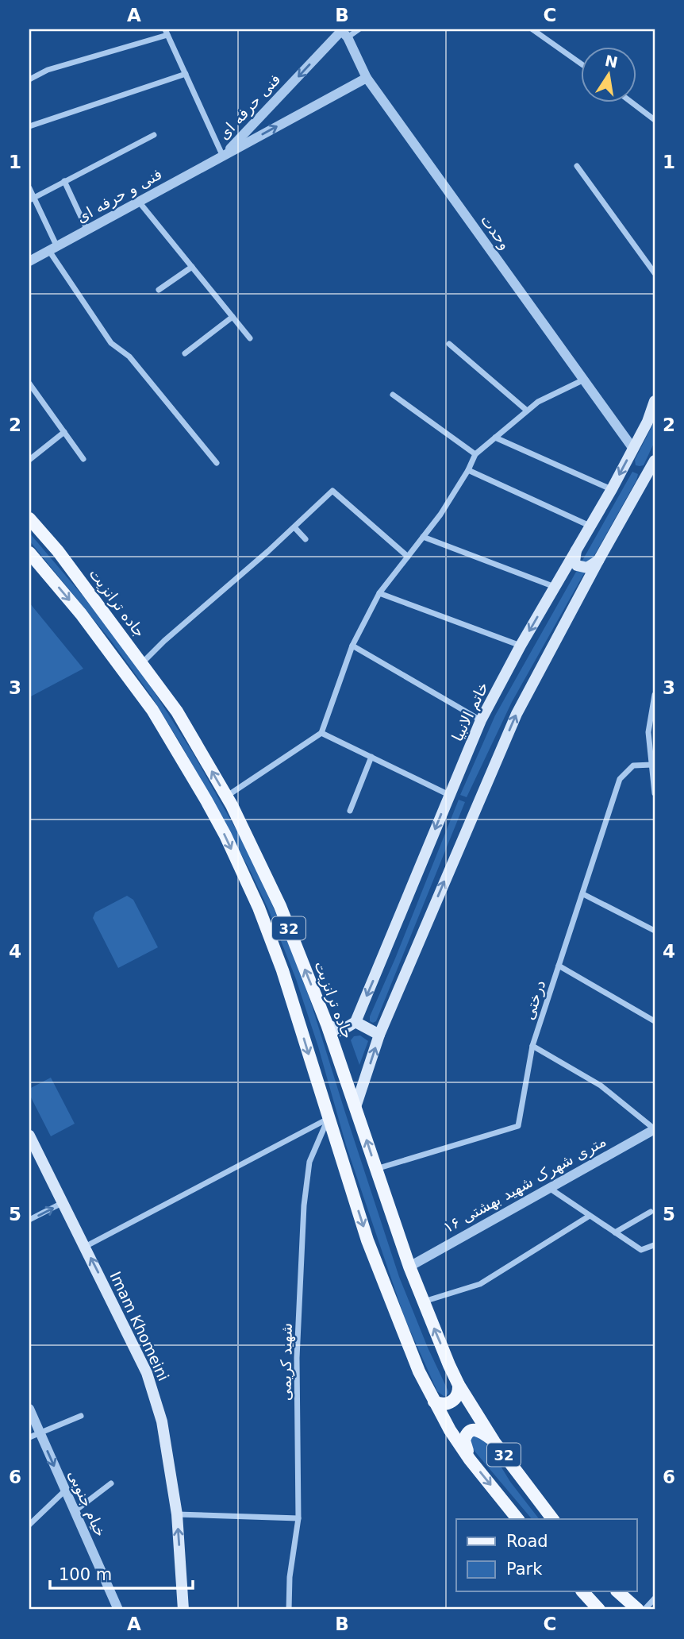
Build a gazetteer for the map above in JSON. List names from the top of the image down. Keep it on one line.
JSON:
{"streets":{"main road":["جاده ترانزیت","خاتم الانبیا","32","Imam Khomeini"],"street":["فنی حرفه ای","فنی و حرفه ای","وحدت","درختی","۱۶ متری شهرک شهيد بهشتی","شهید کریمی","خیام جنوبی"]},"crossings":[["فنی حرفه ای","فنی و حرفه ای"],["فنی حرفه ای","وحدت"],["وحدت","خاتم الانبیا"],["جاده ترانزیت","درختی"],["جاده ترانزیت","۱۶ متری شهرک شهيد بهشتی"],["32","شهید کریمی"]],"one_way":["Imam Khomeini"],"legend":["Road","Park"],"scale_bar":"100 m","north":"top","grid":{"columns":["A","B","C"],"rows":["1","2","3","4","5","6"]}}
